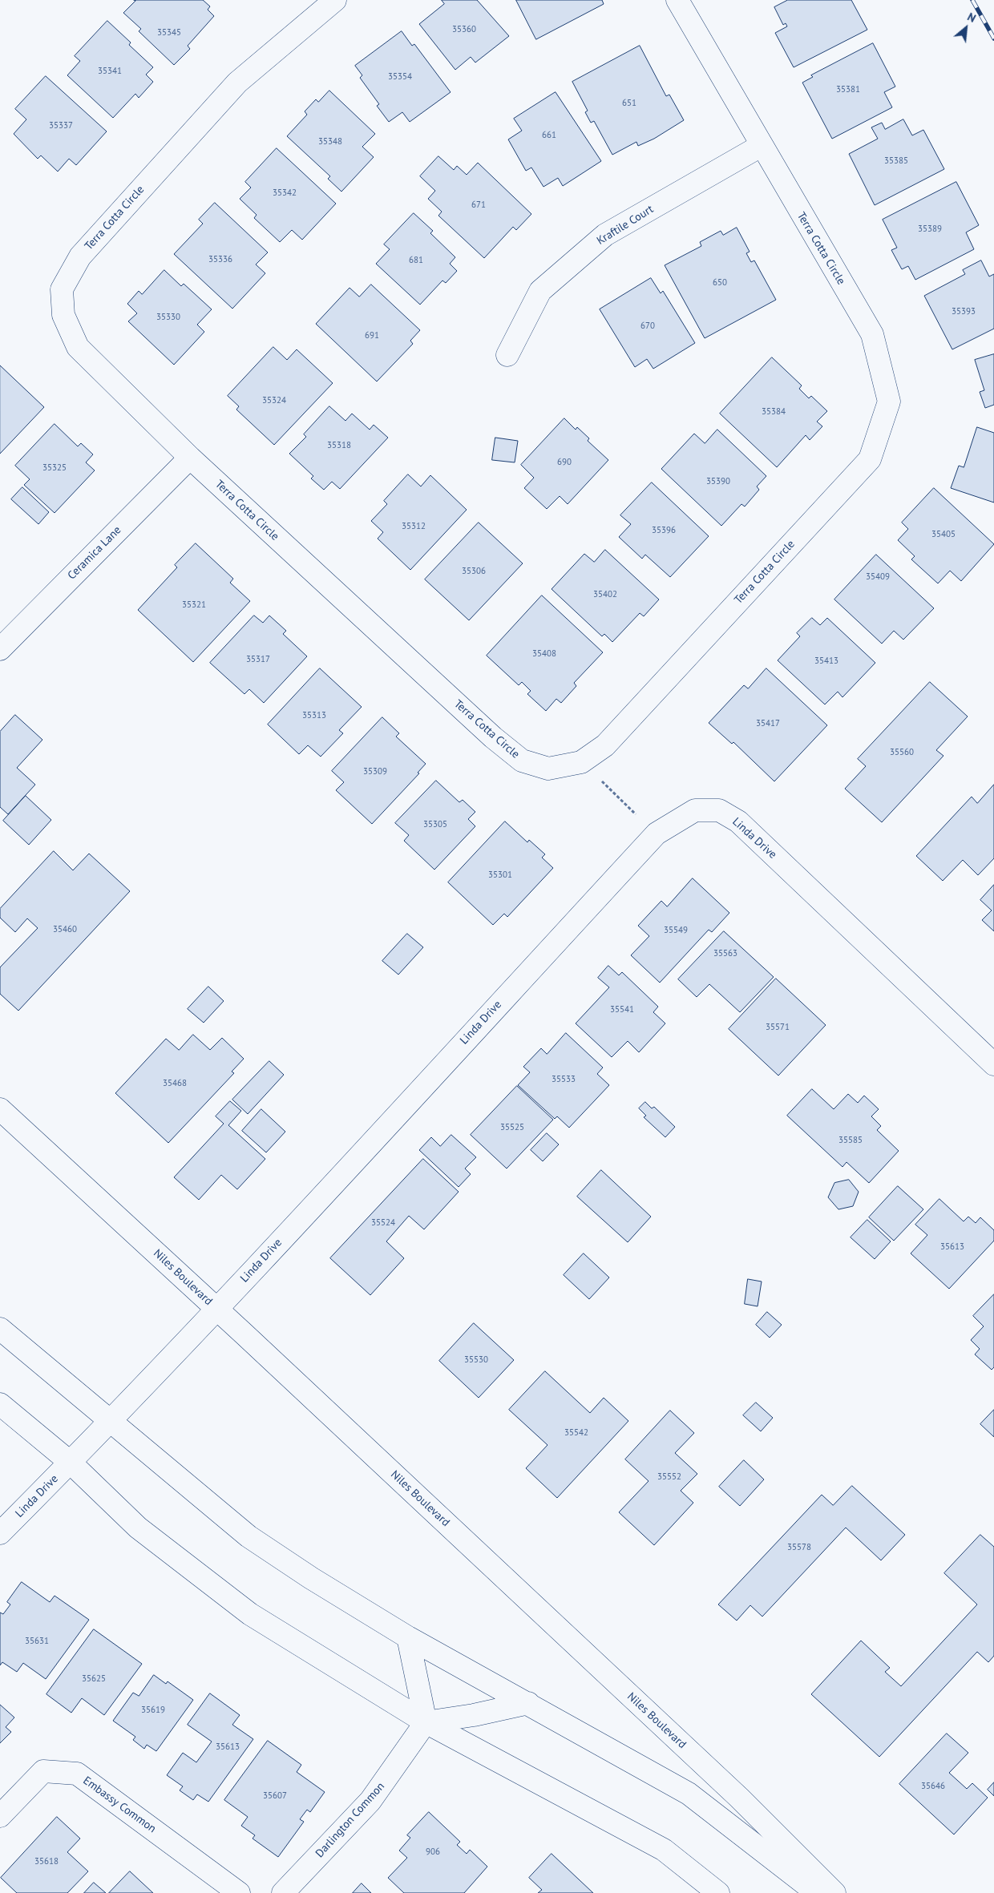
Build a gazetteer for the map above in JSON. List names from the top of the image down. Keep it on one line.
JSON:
{"streets":{"street":["Terra Cotta Circle","Kraftile Court","Ceramica Lane","Linda Drive","Niles Boulevard","Embassy Common","Darlington Common"]},"crossings":[["Terra Cotta Circle","Kraftile Court"],["Terra Cotta Circle","Ceramica Lane"],["Linda Drive","Niles Boulevard"]],"house_numbers":["35360","35345","35341","35354","35381","651","35337","661","35348","35385","35342","671","35389","35336","681","650","35393","35330","670","691","35324","35384","35318","690","35325","35390","35312","35396","35405","35306","35409","35402","35321","35408","35317","35413","35313","35417","35560","35309","35305","35301","35460","35549","35563","35541","35571","35533","35468","35525","35585","35524","35613","35530","35542","35552","35578","35631","35625","35619","35613","35646","35607","906","35618"],"north":"top right"}
